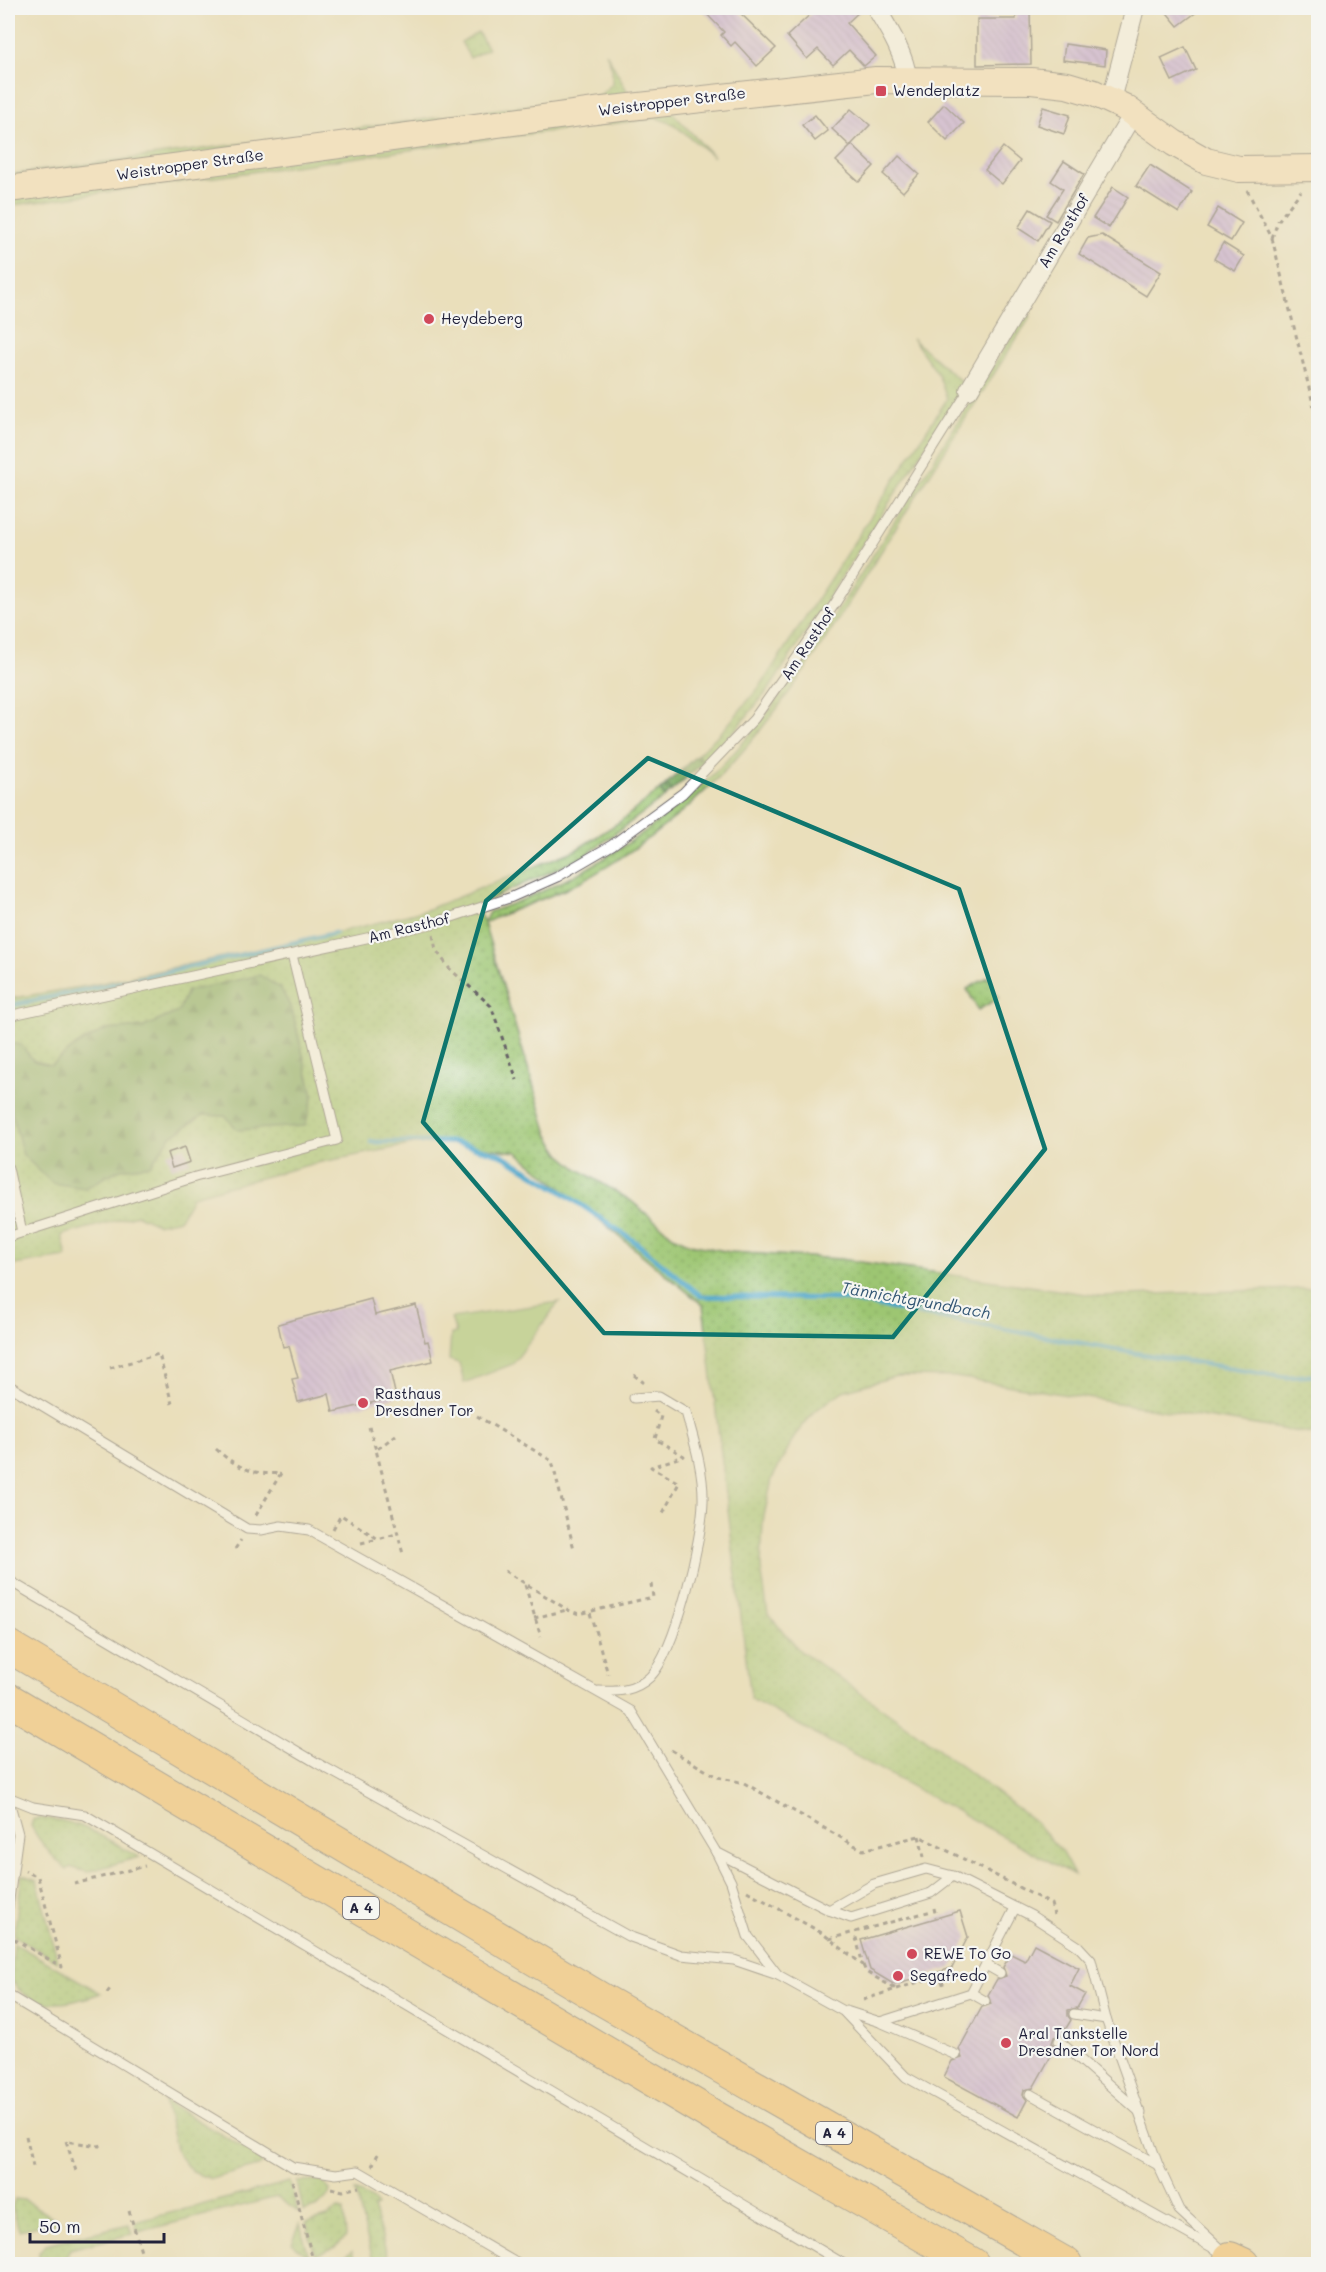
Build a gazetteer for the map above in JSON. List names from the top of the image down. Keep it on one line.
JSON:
{"streets":{"highway":["A 4"],"street":["Weistropper Straße","Am Rasthof"]},"crossings":[["Weistropper Straße","Am Rasthof"]],"water":["Tännichtgrundbach"],"places":{"transit":["Wendeplatz"],"other":["Heydeberg","Rasthaus Dresdner Tor","REWE To Go","Segafredo","Aral Tankstelle Dresdner Tor Nord"]},"scale_bar":"50 m"}
